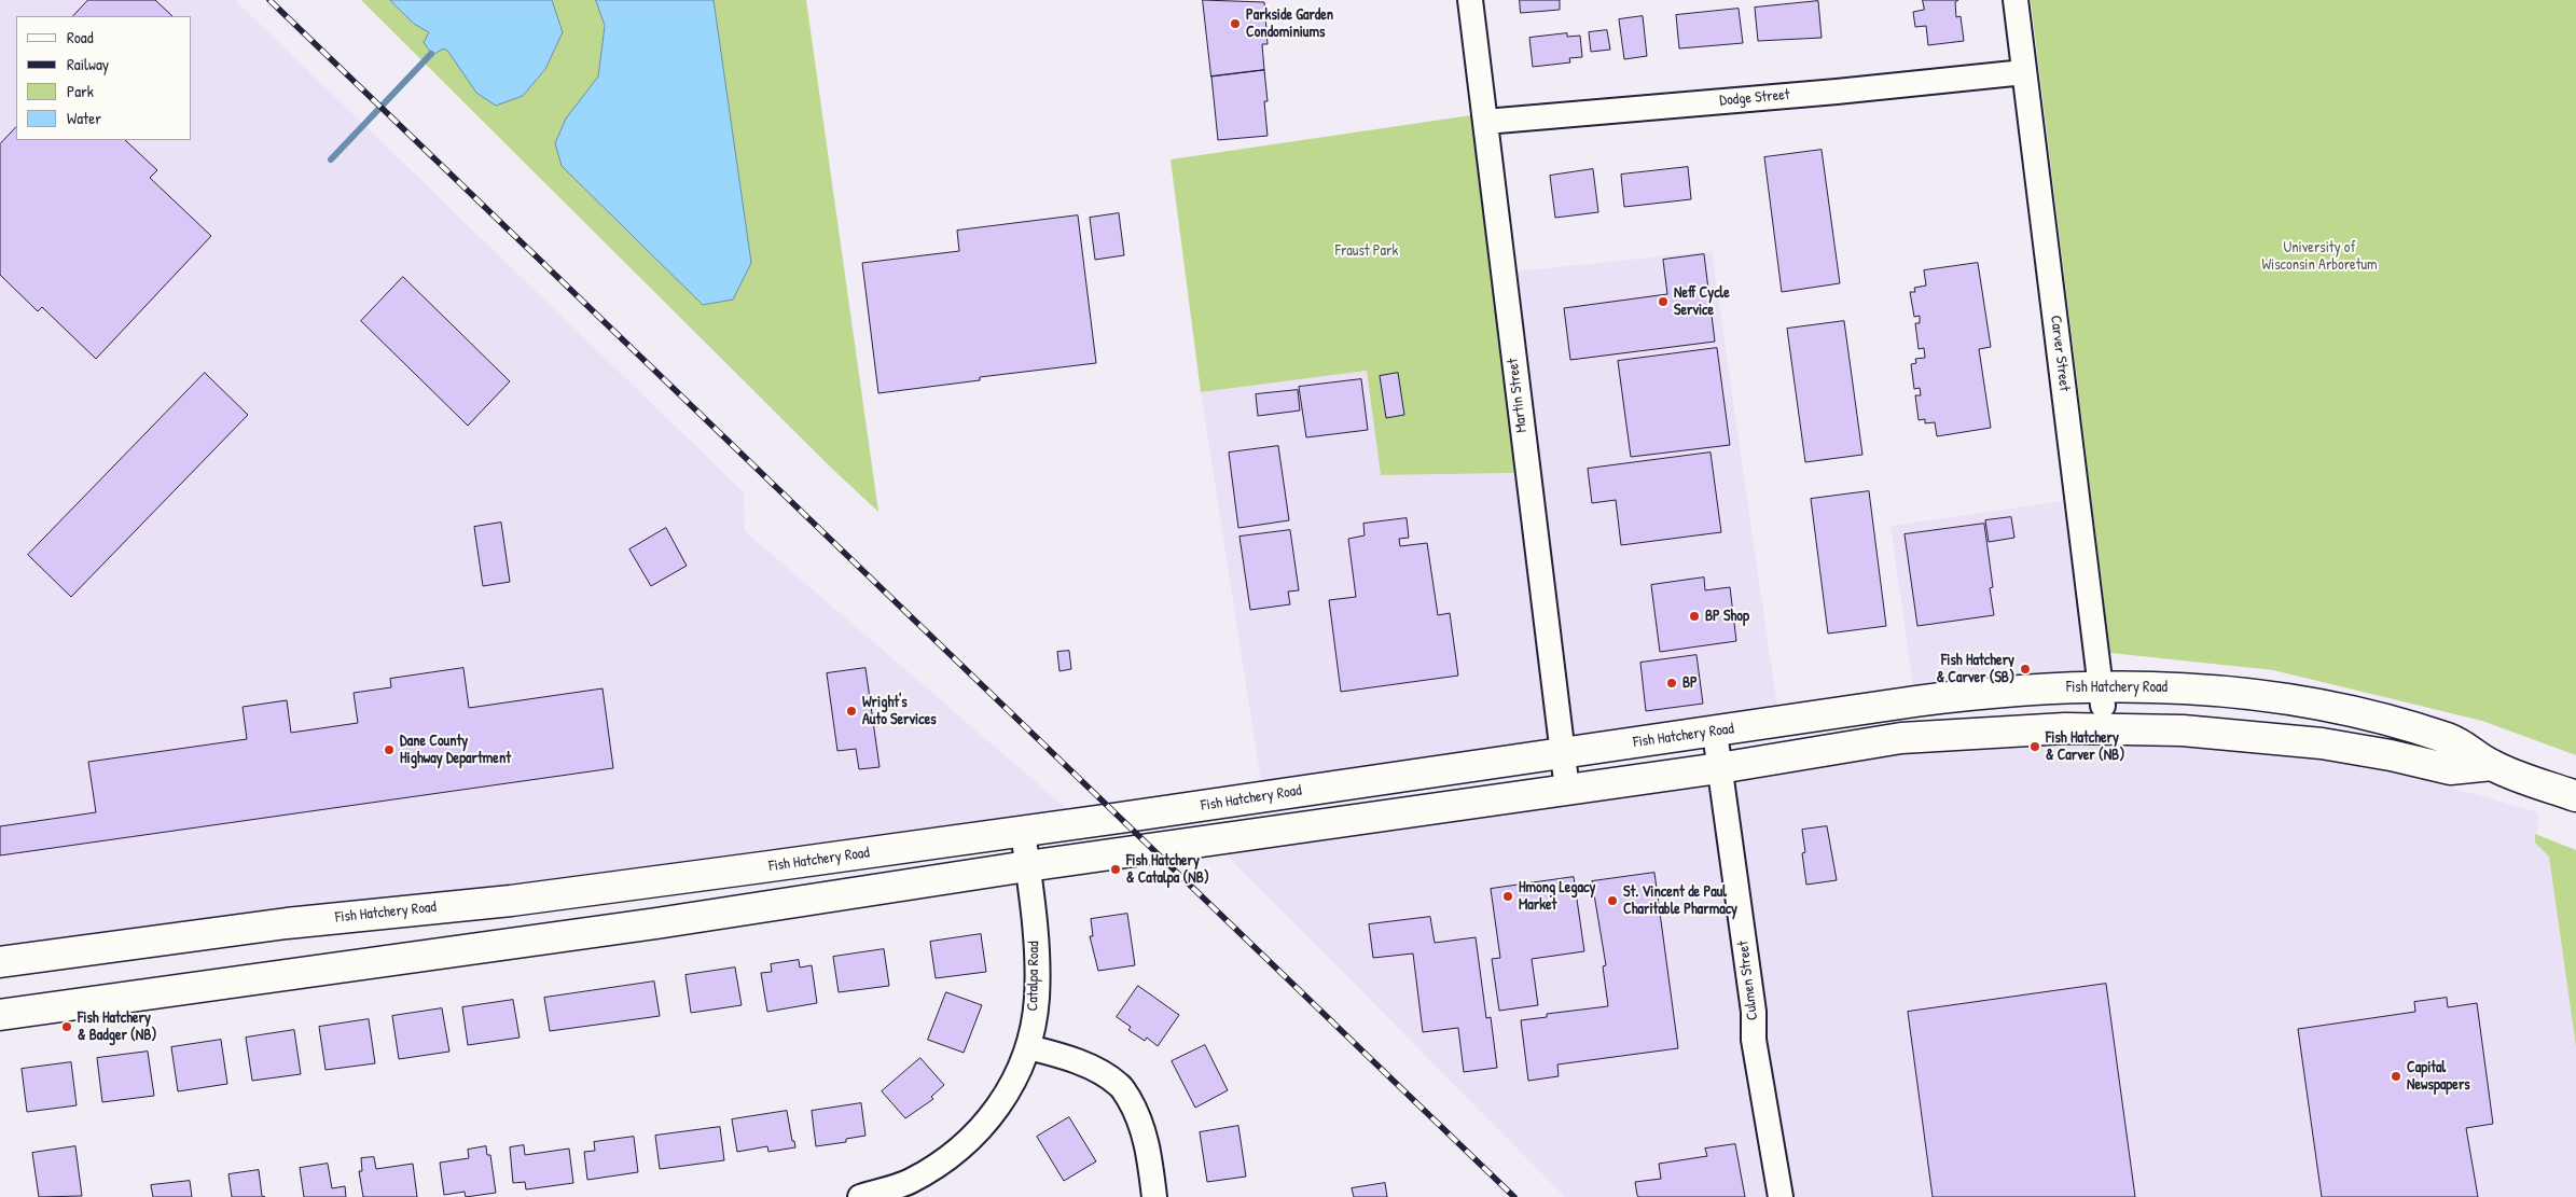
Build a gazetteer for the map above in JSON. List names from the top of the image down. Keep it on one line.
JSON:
{"streets":{"main road":["Fish Hatchery Road"],"street":["Dodge Street","Carver Street","Martin Street","Catalpa Road","Culmen Street"]},"crossings":[["Dodge Street","Carver Street"],["Dodge Street","Martin Street"],["Carver Street","Fish Hatchery Road"],["Martin Street","Fish Hatchery Road"],["Fish Hatchery Road","Catalpa Road"],["Fish Hatchery Road","Culmen Street"]],"parks":["University of Wisconsin Arboretum","Fraust Park"],"places":["Parkside Garden Condominiums","Neff Cycle Service","BP Shop","Fish Hatchery & Carver (SB)","BP","Wright's Auto Services","Fish Hatchery & Carver (NB)","Dane County Highway Department","Fish Hatchery & Catalpa (NB)","Hmong Legacy Market","St. Vincent de Paul Charitable Pharmacy","Fish Hatchery & Badger (NB)","Capital Newspapers"],"legend":["Road","Railway","Park","Water"]}
